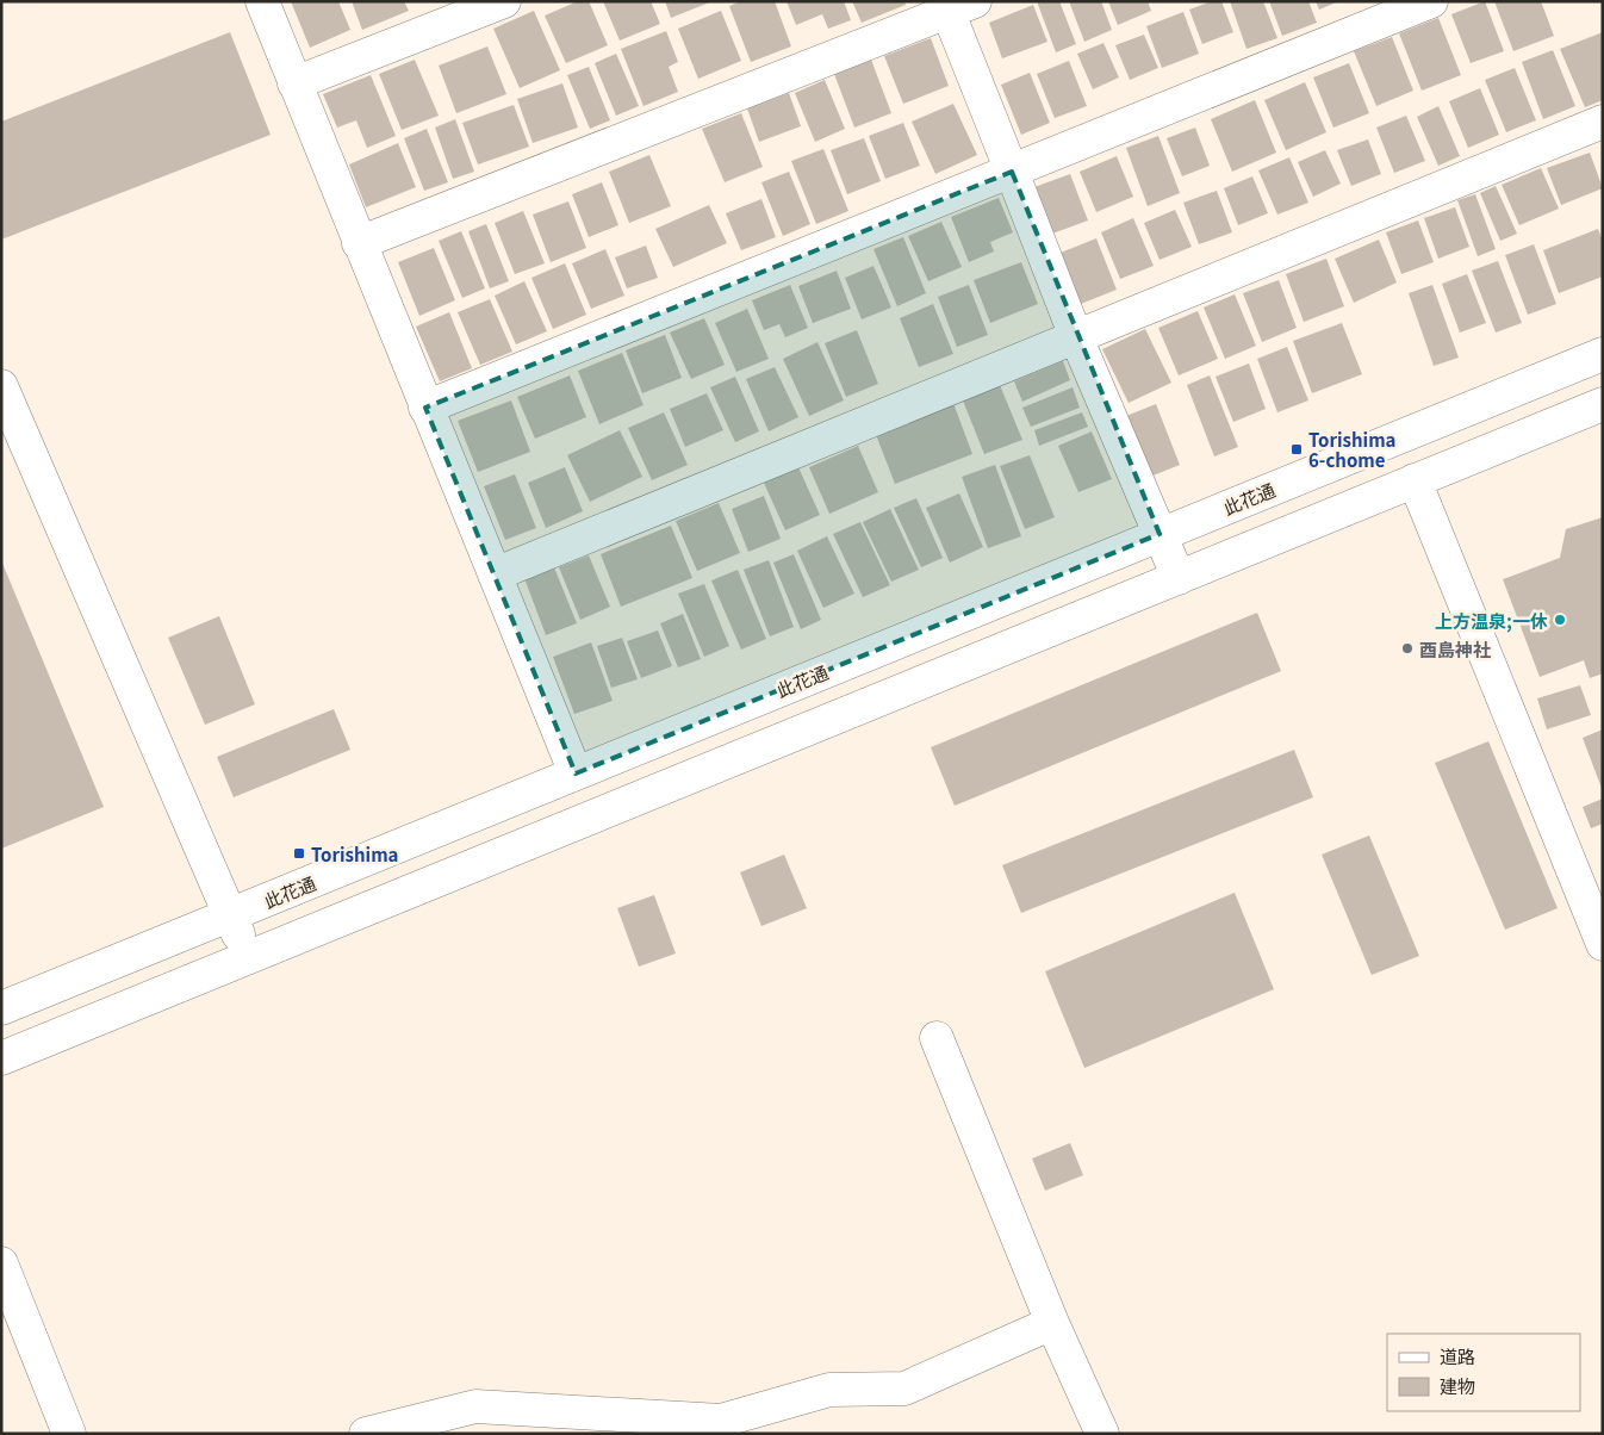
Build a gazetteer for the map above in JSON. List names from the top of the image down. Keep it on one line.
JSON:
{"streets":{"street":["此花通"]},"places":{"transit":["Torishima 6-chome","Torishima"],"other":["上方温泉;一休","酉島神社"]},"legend":["道路","建物"]}
